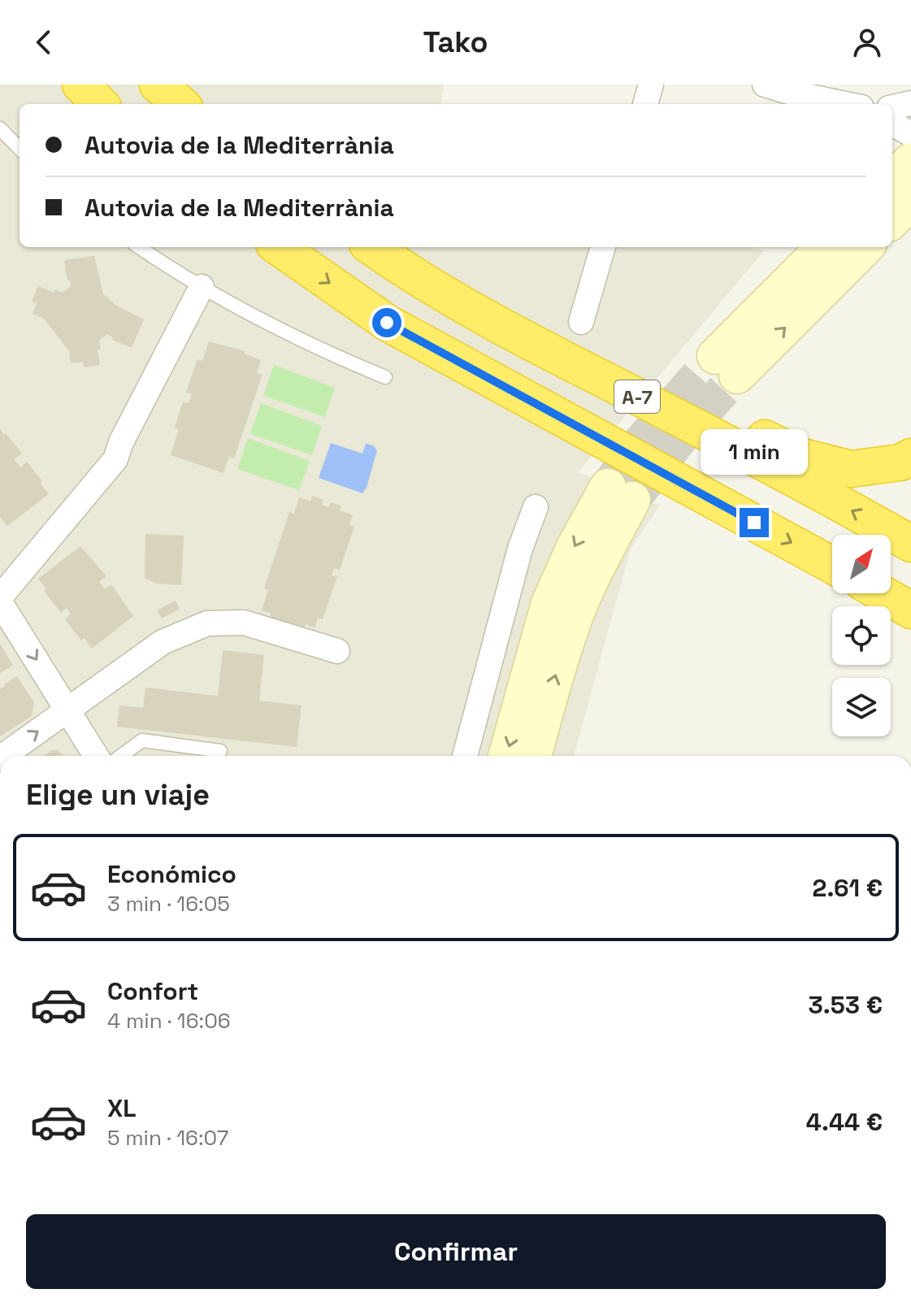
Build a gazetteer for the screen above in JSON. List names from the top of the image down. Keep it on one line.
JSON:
{"streets":{"highway":["A-7"]},"north":"top right","page":{"header":"Tako","banner":["Autovia de la Mediterrània","Autovia de la Mediterrània"],"bubble":"1 min","heading":"Elige un viaje","list":[{"name":"Económico","note":"3 min · 16:05","value":"2.61 €"},{"name":"Confort","note":"4 min · 16:06","value":"3.53 €"},{"name":"XL","note":"5 min · 16:07","value":"4.44 €"}],"buttons":"Confirmar"}}
